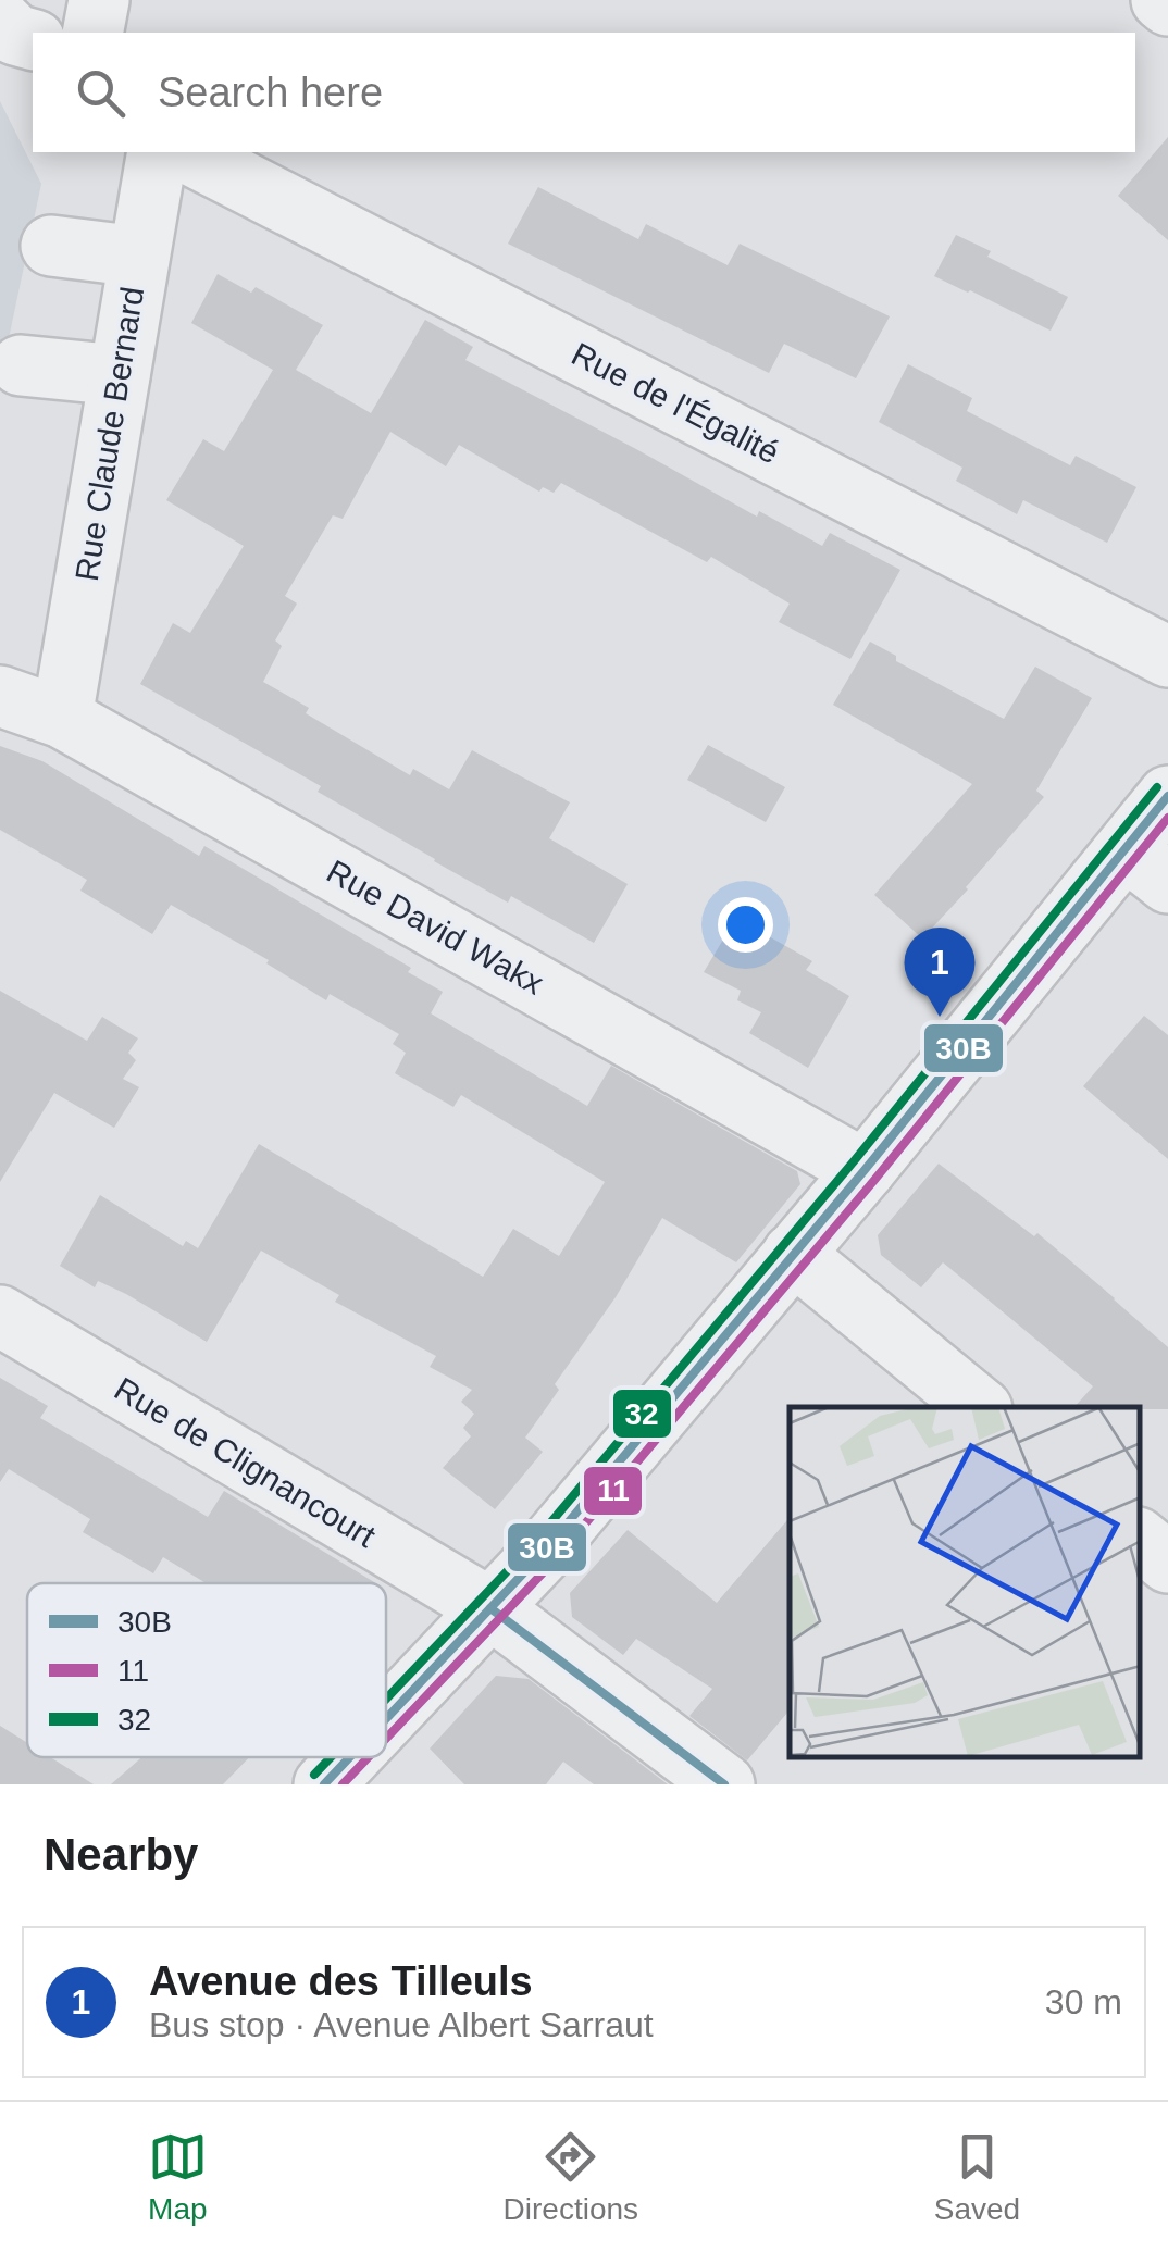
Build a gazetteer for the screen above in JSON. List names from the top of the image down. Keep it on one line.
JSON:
{"streets":{"street":["Rue de l'Égalité","Rue Claude Bernard","Rue David Wakx","Rue de Clignancourt"]},"crossings":[["Rue Claude Bernard","Rue David Wakx"]],"lines":["transit line 32","transit line 30B","transit line 11"],"legend":["30B","11","32"],"page":{"search":"Search here","pins":"1","heading":"Nearby","list":[{"mark":"1","name":"Avenue des Tilleuls","note":"Bus stop · Avenue Albert Sarraut","value":"30 m"}],"nav":["Map","Directions","Saved"]}}
